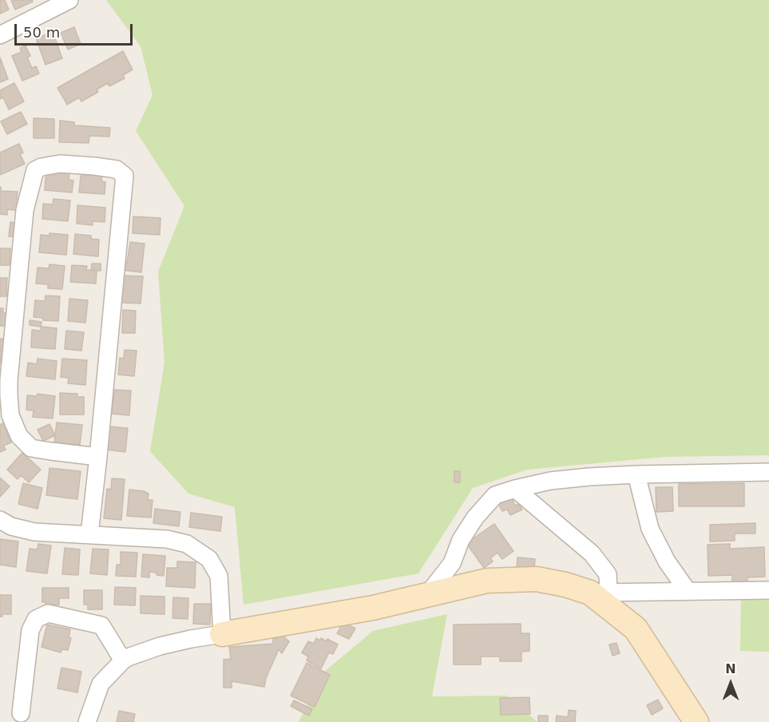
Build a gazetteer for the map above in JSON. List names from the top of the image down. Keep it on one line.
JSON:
{"scale_bar":"50 m","north":"top"}
